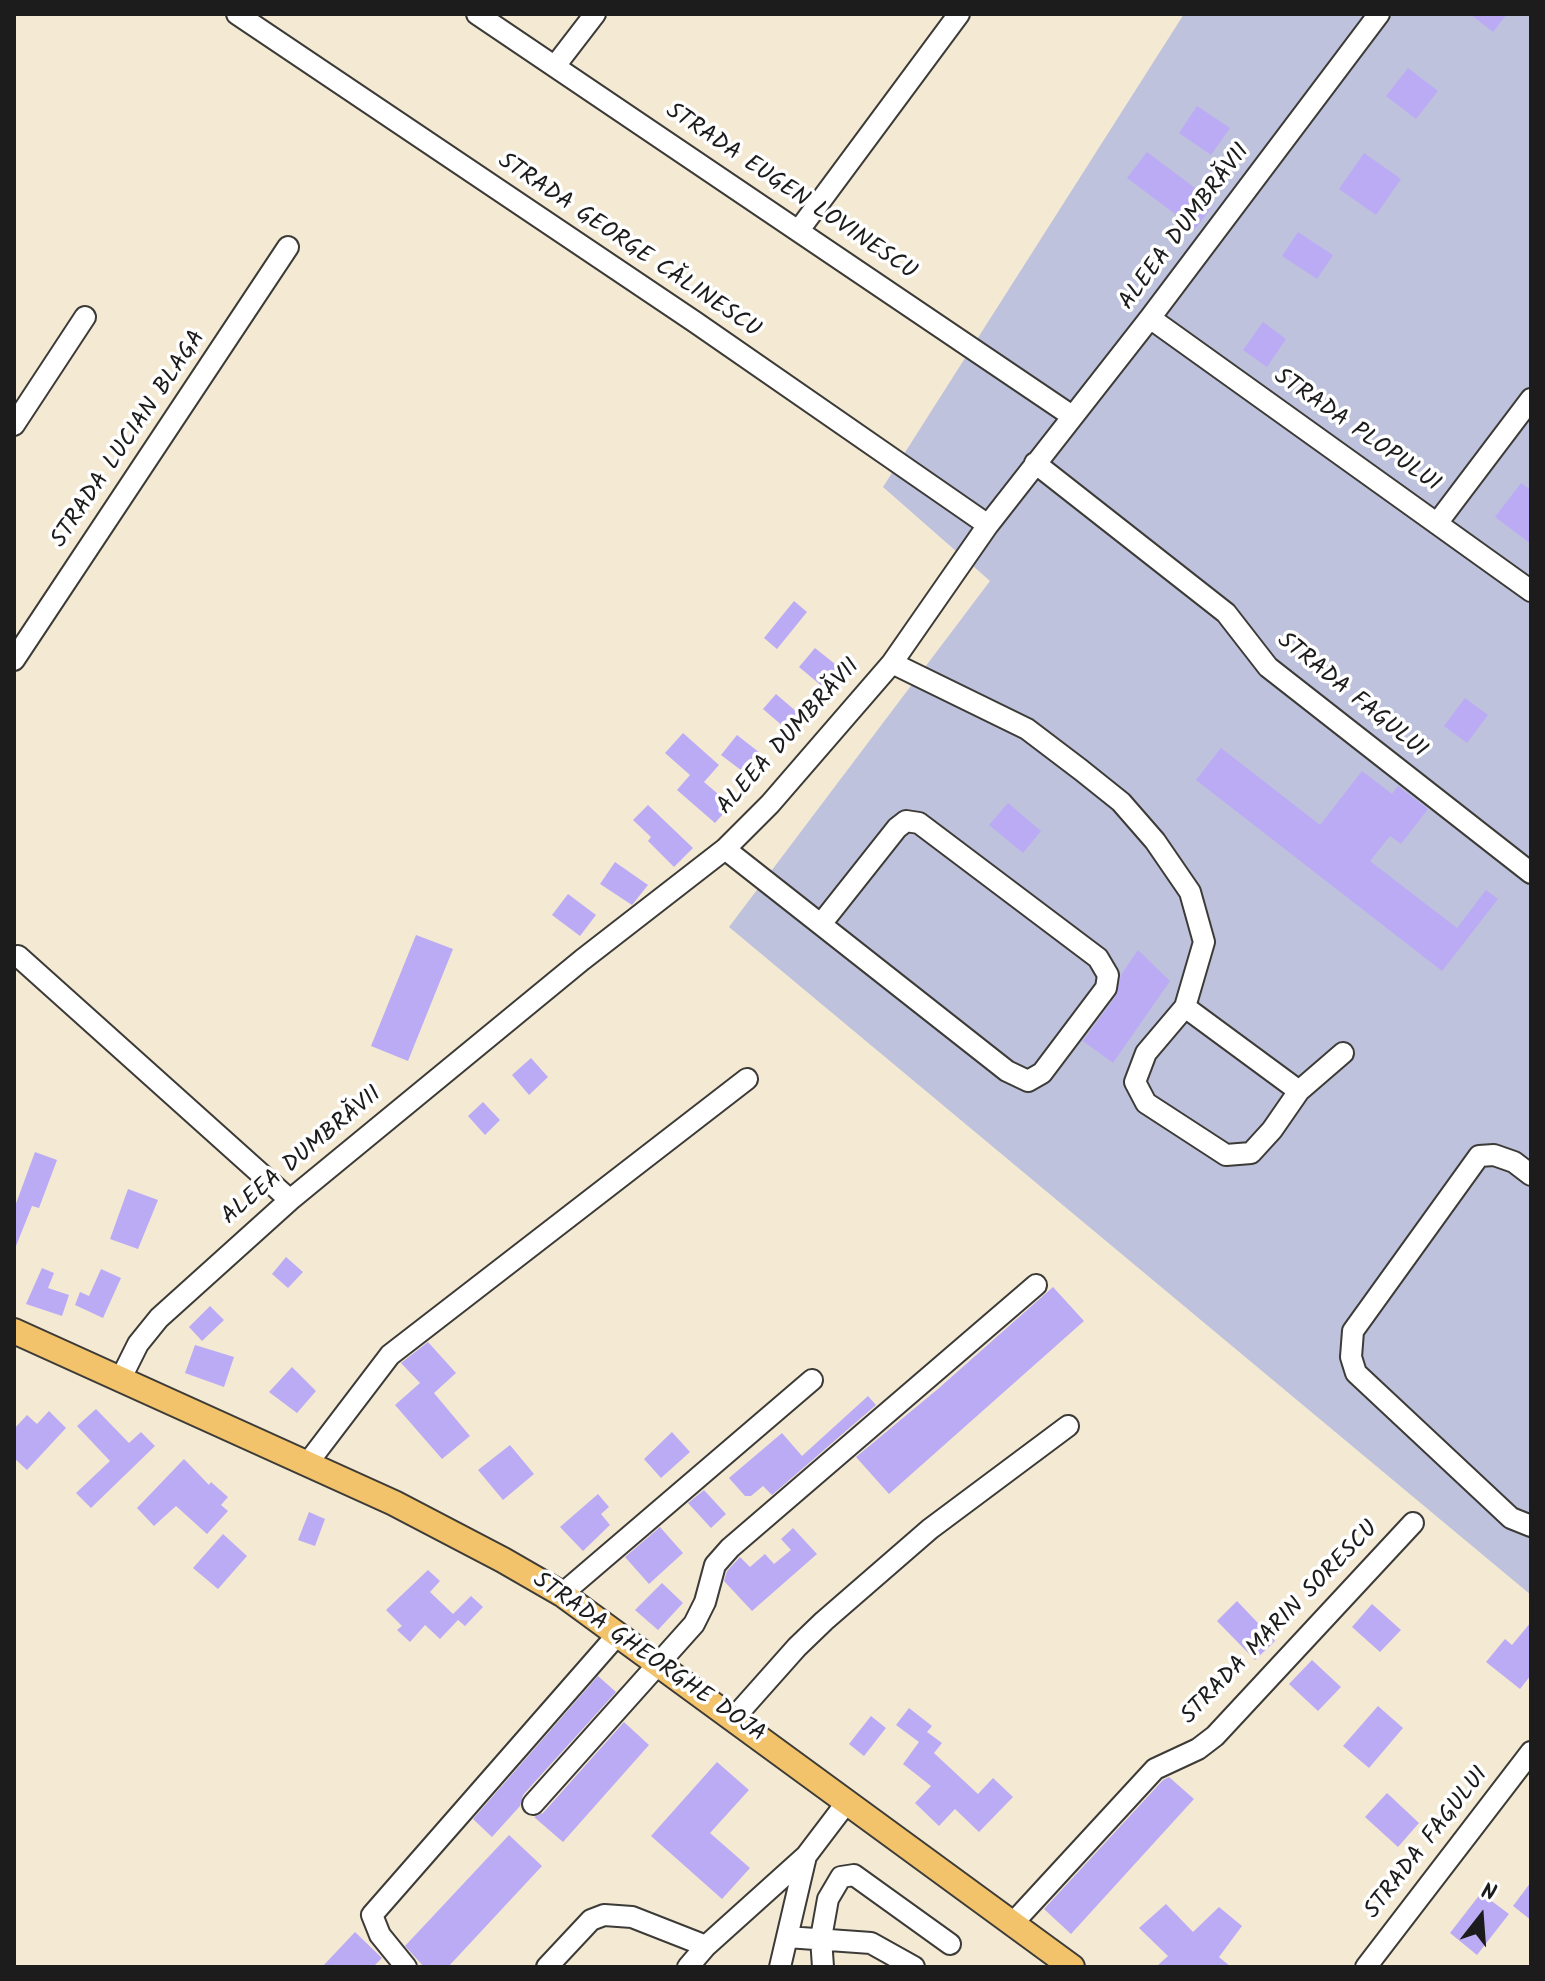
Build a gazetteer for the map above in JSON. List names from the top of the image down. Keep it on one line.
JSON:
{"streets":{"main road":["STRADA GHEORGHE DOJA"],"street":["STRADA EUGEN LOVINESCU","ALEEA DUMBRĂVII","STRADA GEORGE CĂLINESCU","STRADA PLOPULUI","STRADA LUCIAN BLAGA","STRADA FAGULUI","STRADA MARIN SORESCU"]},"crossings":[["STRADA EUGEN LOVINESCU","ALEEA DUMBRĂVII"],["ALEEA DUMBRĂVII","STRADA GEORGE CĂLINESCU"],["ALEEA DUMBRĂVII","STRADA PLOPULUI"],["ALEEA DUMBRĂVII","STRADA FAGULUI"],["ALEEA DUMBRĂVII","STRADA GHEORGHE DOJA"],["STRADA MARIN SORESCU","STRADA GHEORGHE DOJA"]],"north":"top"}
